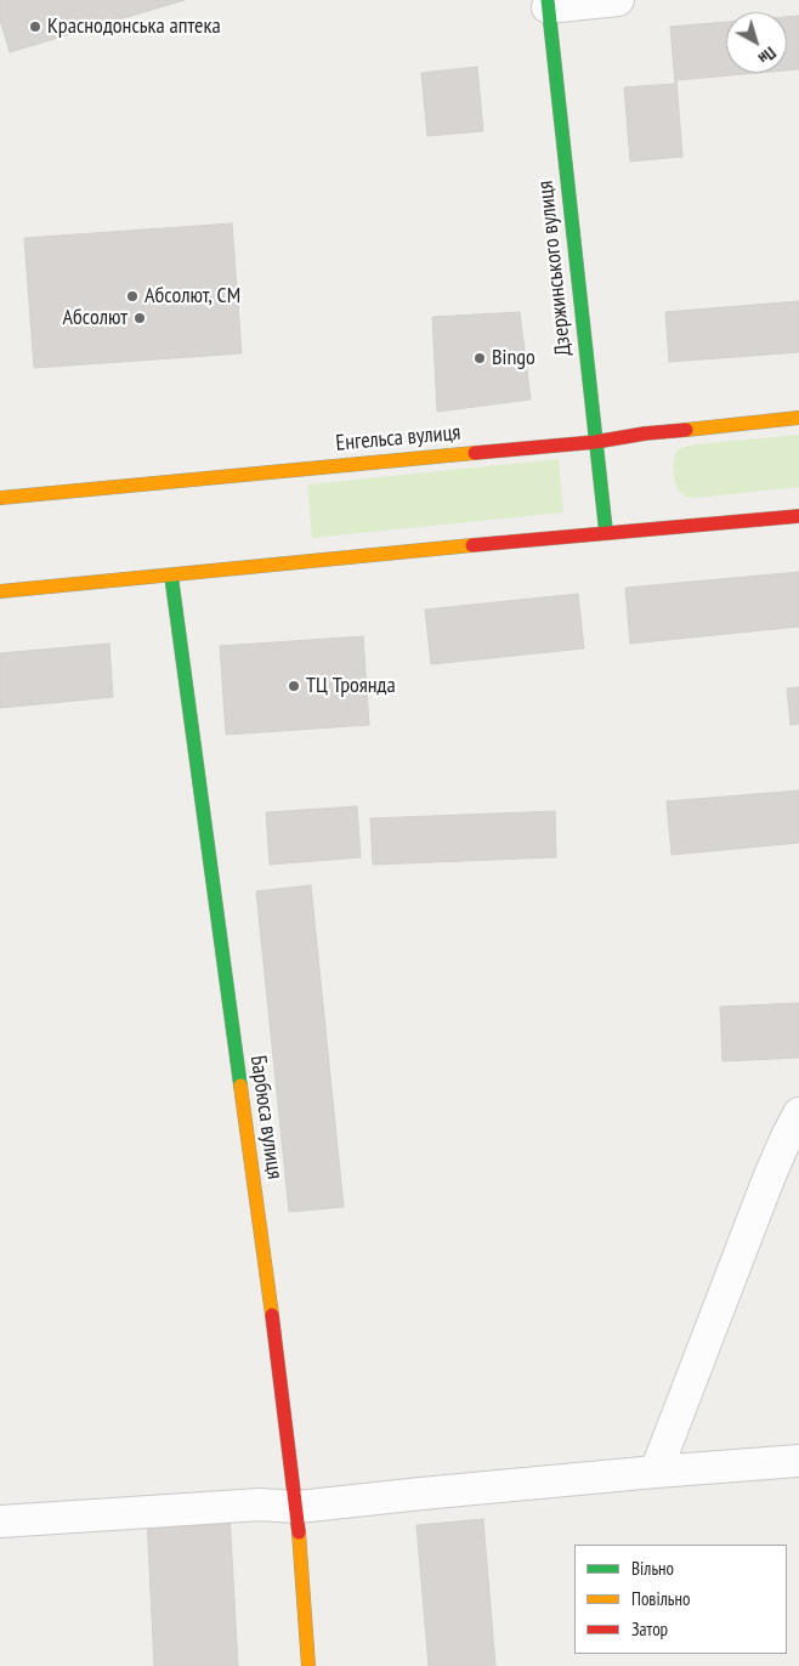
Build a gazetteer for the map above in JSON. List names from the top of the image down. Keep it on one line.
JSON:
{"streets":{"street":["Дзержинського вулиця","Енгельса вулиця","Барбюса вулиця"]},"crossings":[["Дзержинського вулиця","Енгельса вулиця"]],"places":["Краснодонська аптека","Абсолют, СМ","Абсолют","Bingo","ТЦ Троянда"],"legend":["Вільно","Повільно","Затор"],"north":"bottom right"}
